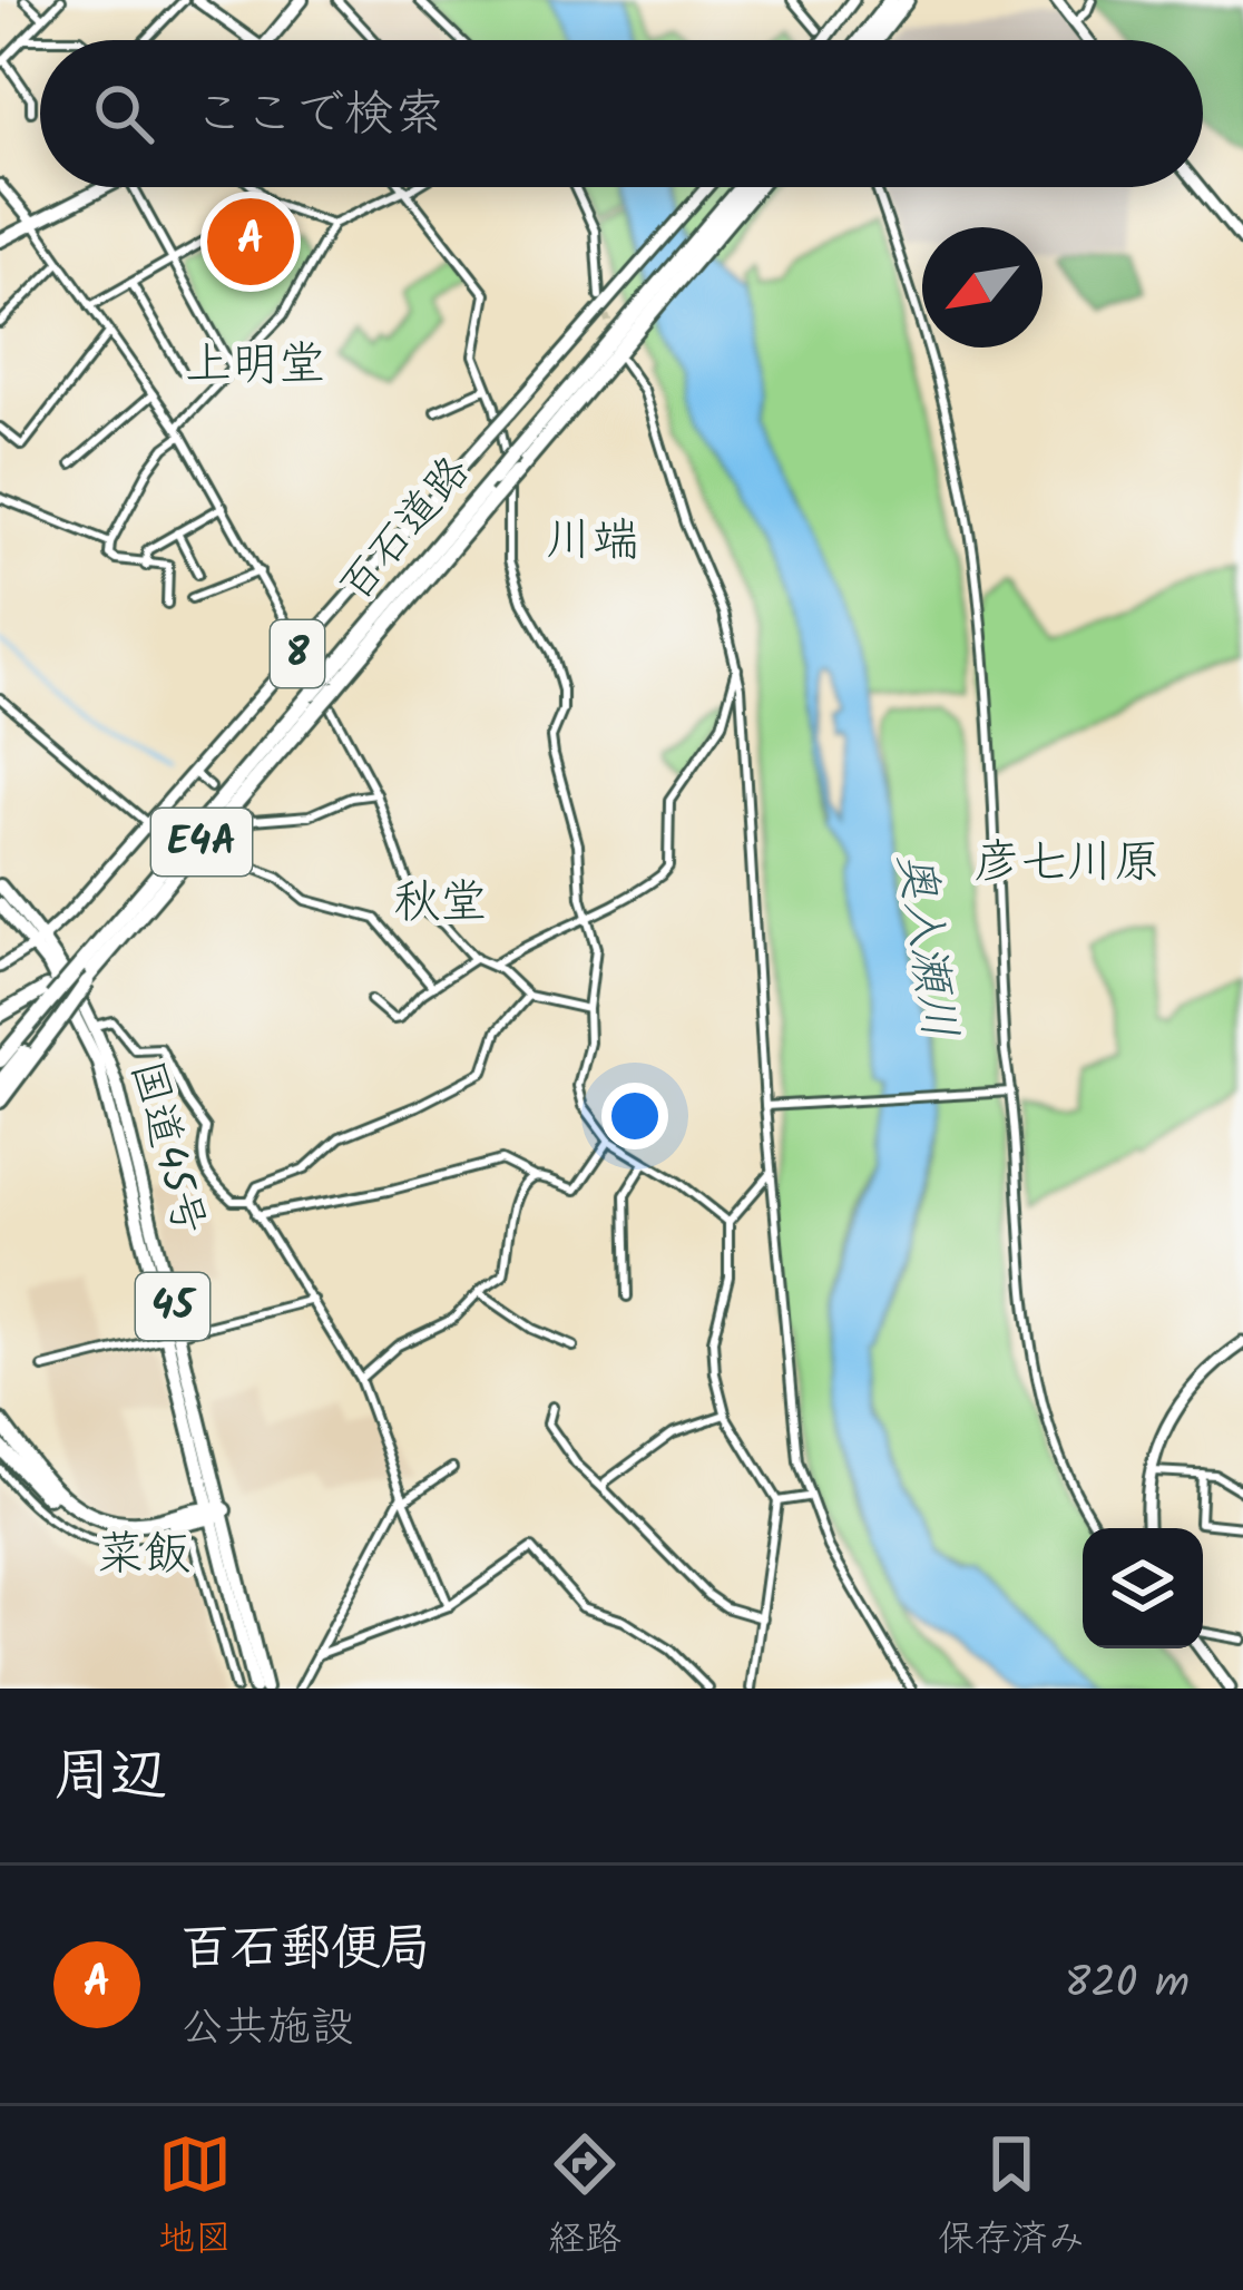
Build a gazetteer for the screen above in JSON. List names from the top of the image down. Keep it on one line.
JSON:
{"streets":{"highway":["百石道路","E4A","国道45号","45"],"main road":["8"]},"crossings":[["百石道路","E4A"],["8","国道45号"]],"districts":["上明堂","川端","彦七川原","秋堂","菜飯"],"water":["奥入瀬川"],"north":"bottom left","page":{"search":"ここで検索","pins":"A","heading":"周辺","list":[{"mark":"A","name":"百石郵便局","note":"公共施設","value":"820 m"}],"nav":["地図","経路","保存済み"]}}
